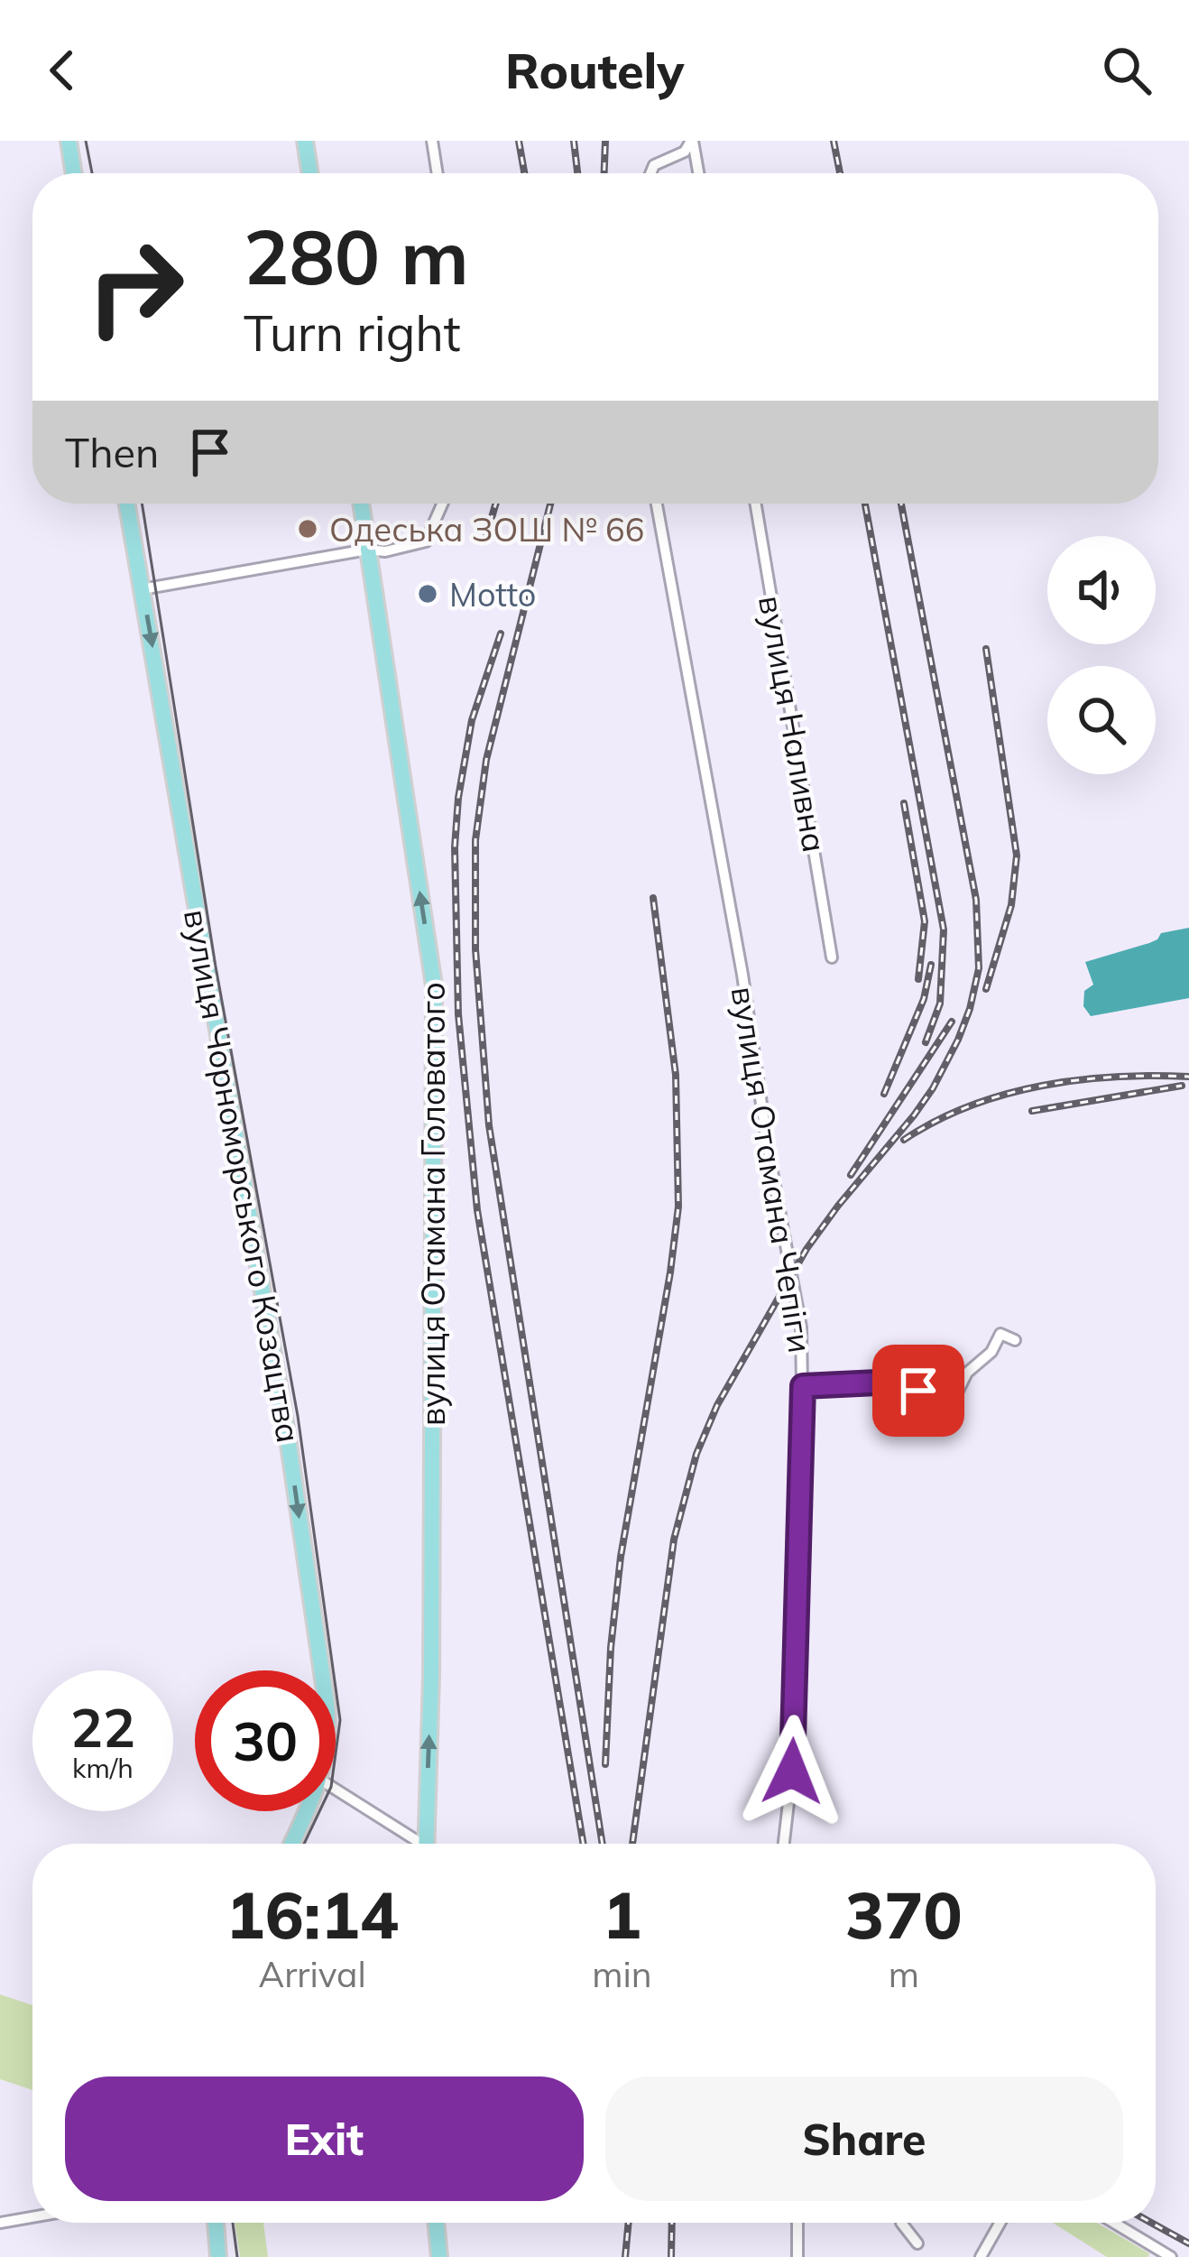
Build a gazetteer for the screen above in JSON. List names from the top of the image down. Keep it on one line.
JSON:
{"streets":{"main road":["вулиця Чорноморського Козацтва","вулиця Отамана Головатого"],"street":["вулиця Наливна","вулиця Отамана Чепіги"]},"one_way":["вулиця Чорноморського Козацтва","вулиця Отамана Головатого"],"places":["Одеська ЗОШ № 66","Motto"],"page":{"header":"Routely","turn":["280 m","Turn right"],"then":"Then","speed":"22 km/h","limit":"30","eta":["16:14","Arrival","1","min","370","m"],"buttons":["Exit","Share"]}}
